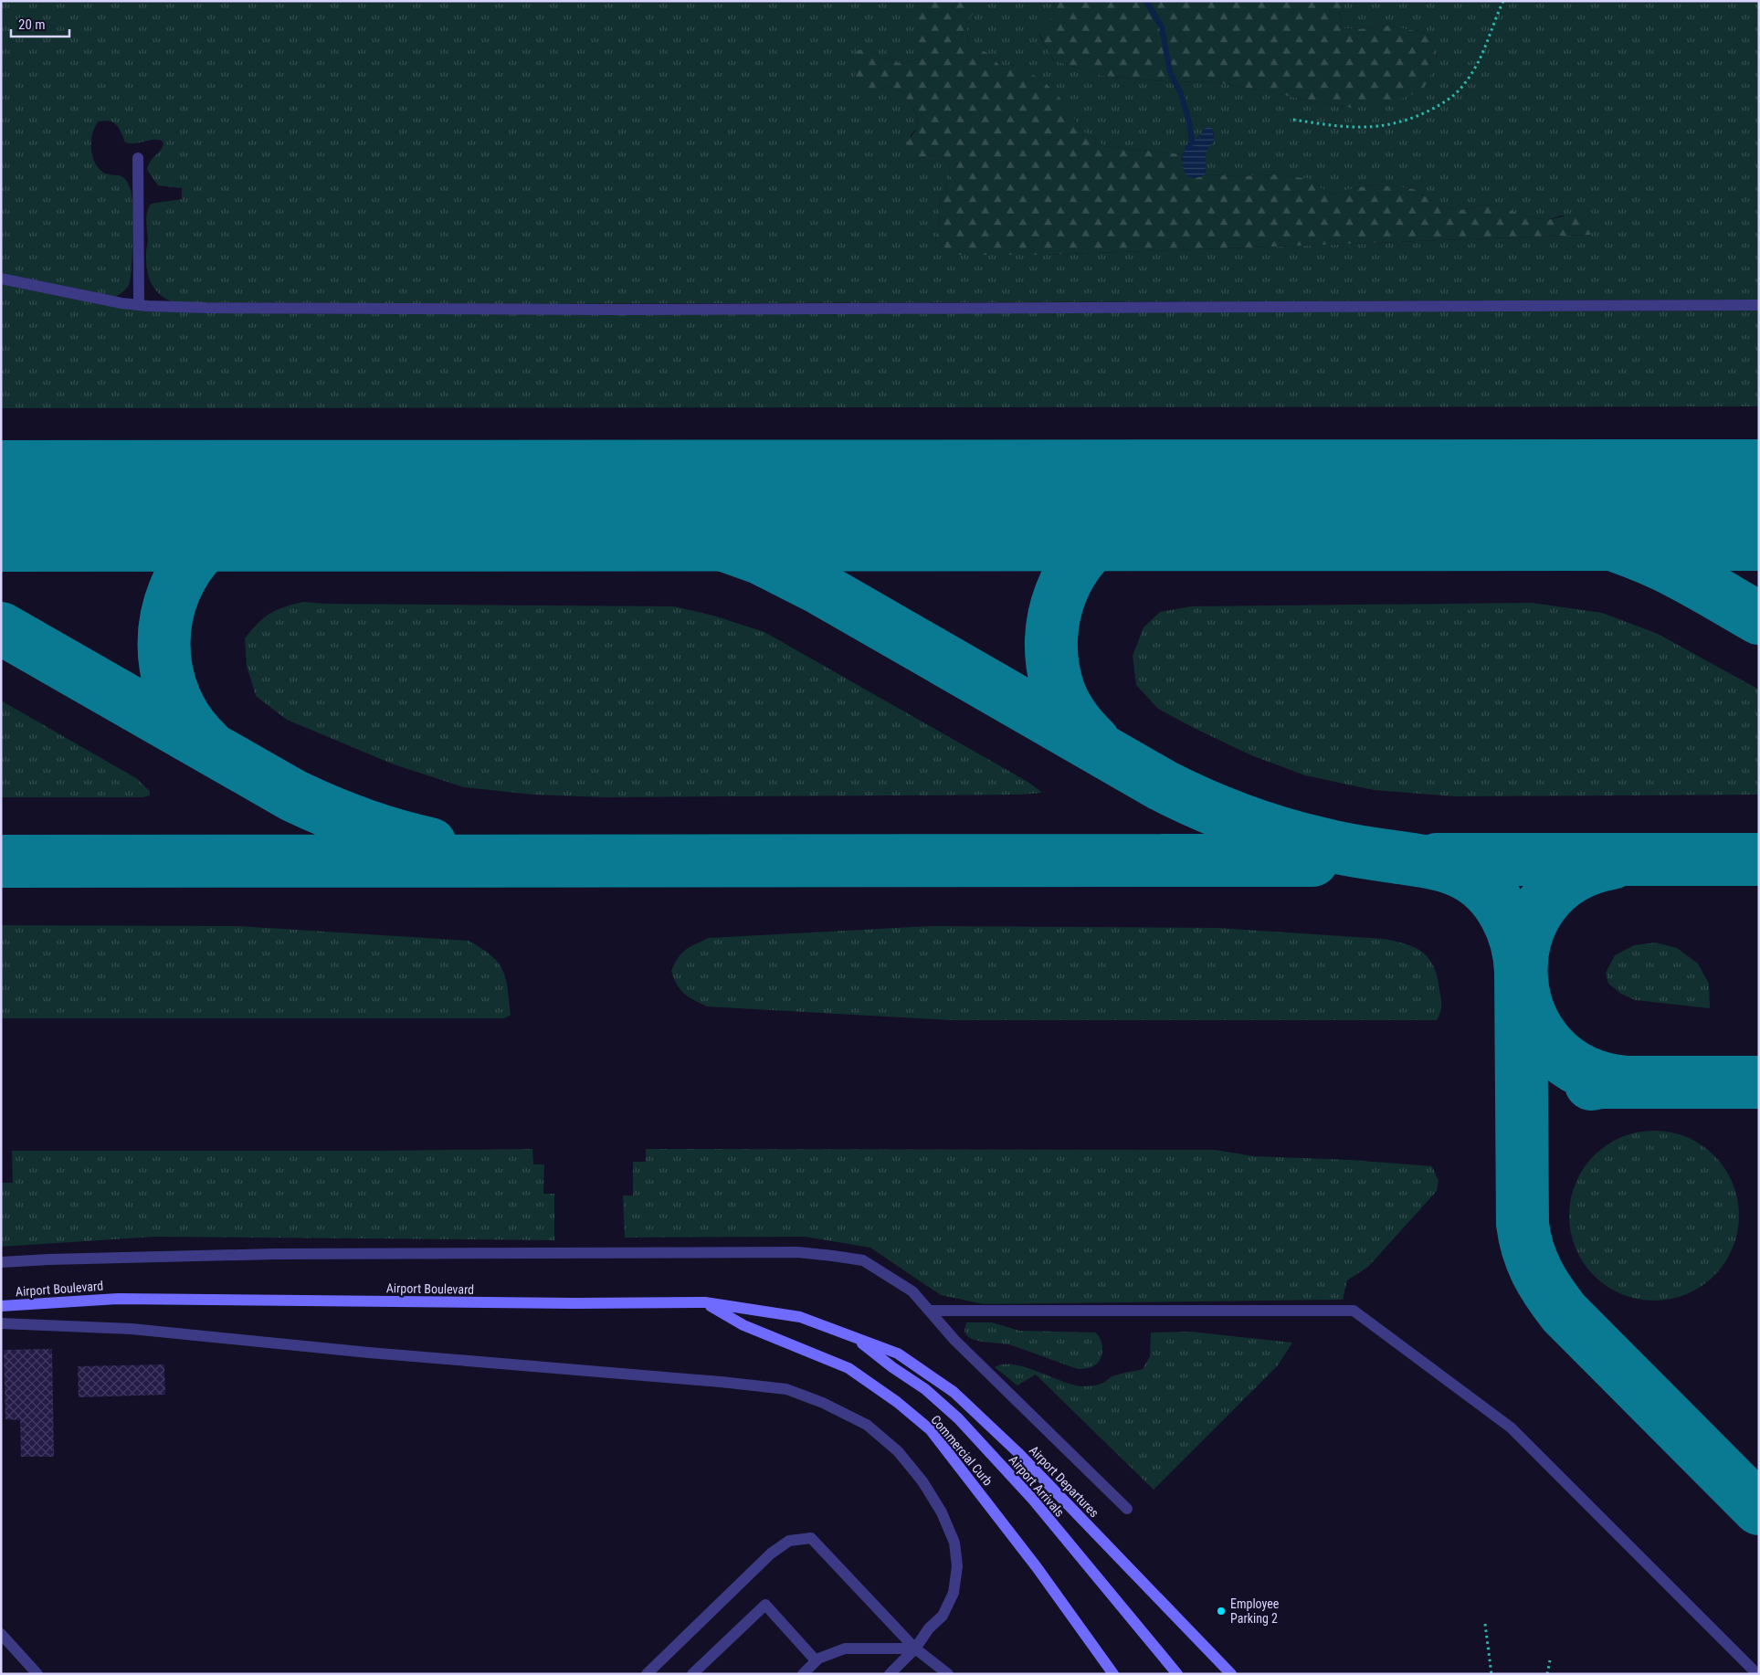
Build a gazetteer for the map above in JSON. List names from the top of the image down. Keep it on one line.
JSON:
{"streets":{"street":["Airport Boulevard","Commercial Curb","Airport Departures","Airport Arrivals"]},"crossings":[["Airport Boulevard","Commercial Curb"],["Airport Boulevard","Airport Departures"],["Airport Boulevard","Airport Arrivals"],["Airport Departures","Airport Arrivals"]],"places":["Employee Parking 2"],"scale_bar":"20 m"}
